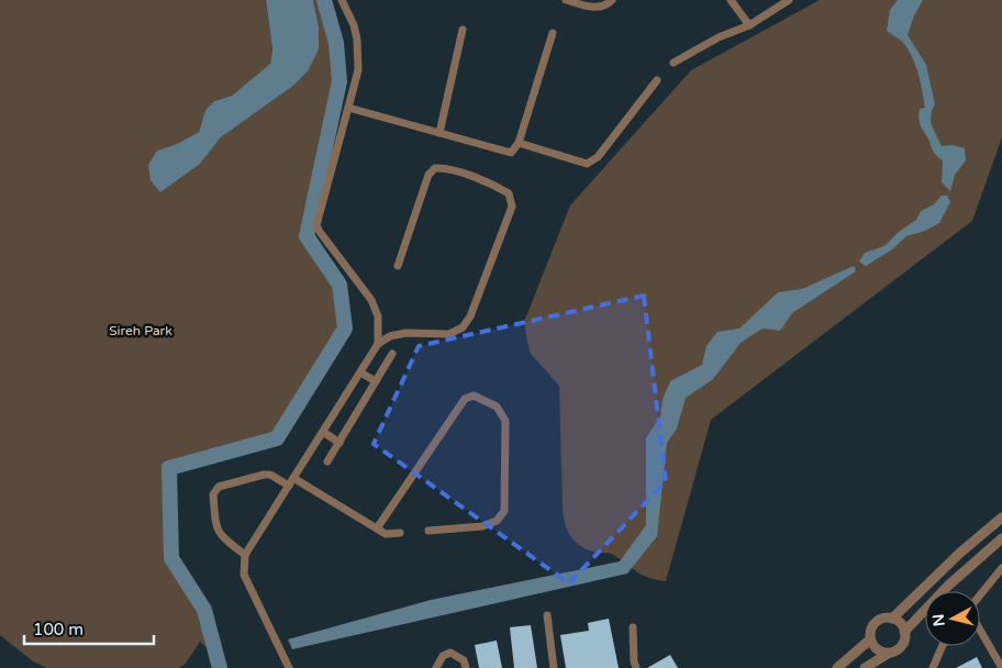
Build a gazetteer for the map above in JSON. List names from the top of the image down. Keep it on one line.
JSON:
{"parks":["Sireh Park"],"scale_bar":"100 m","north":"left"}
